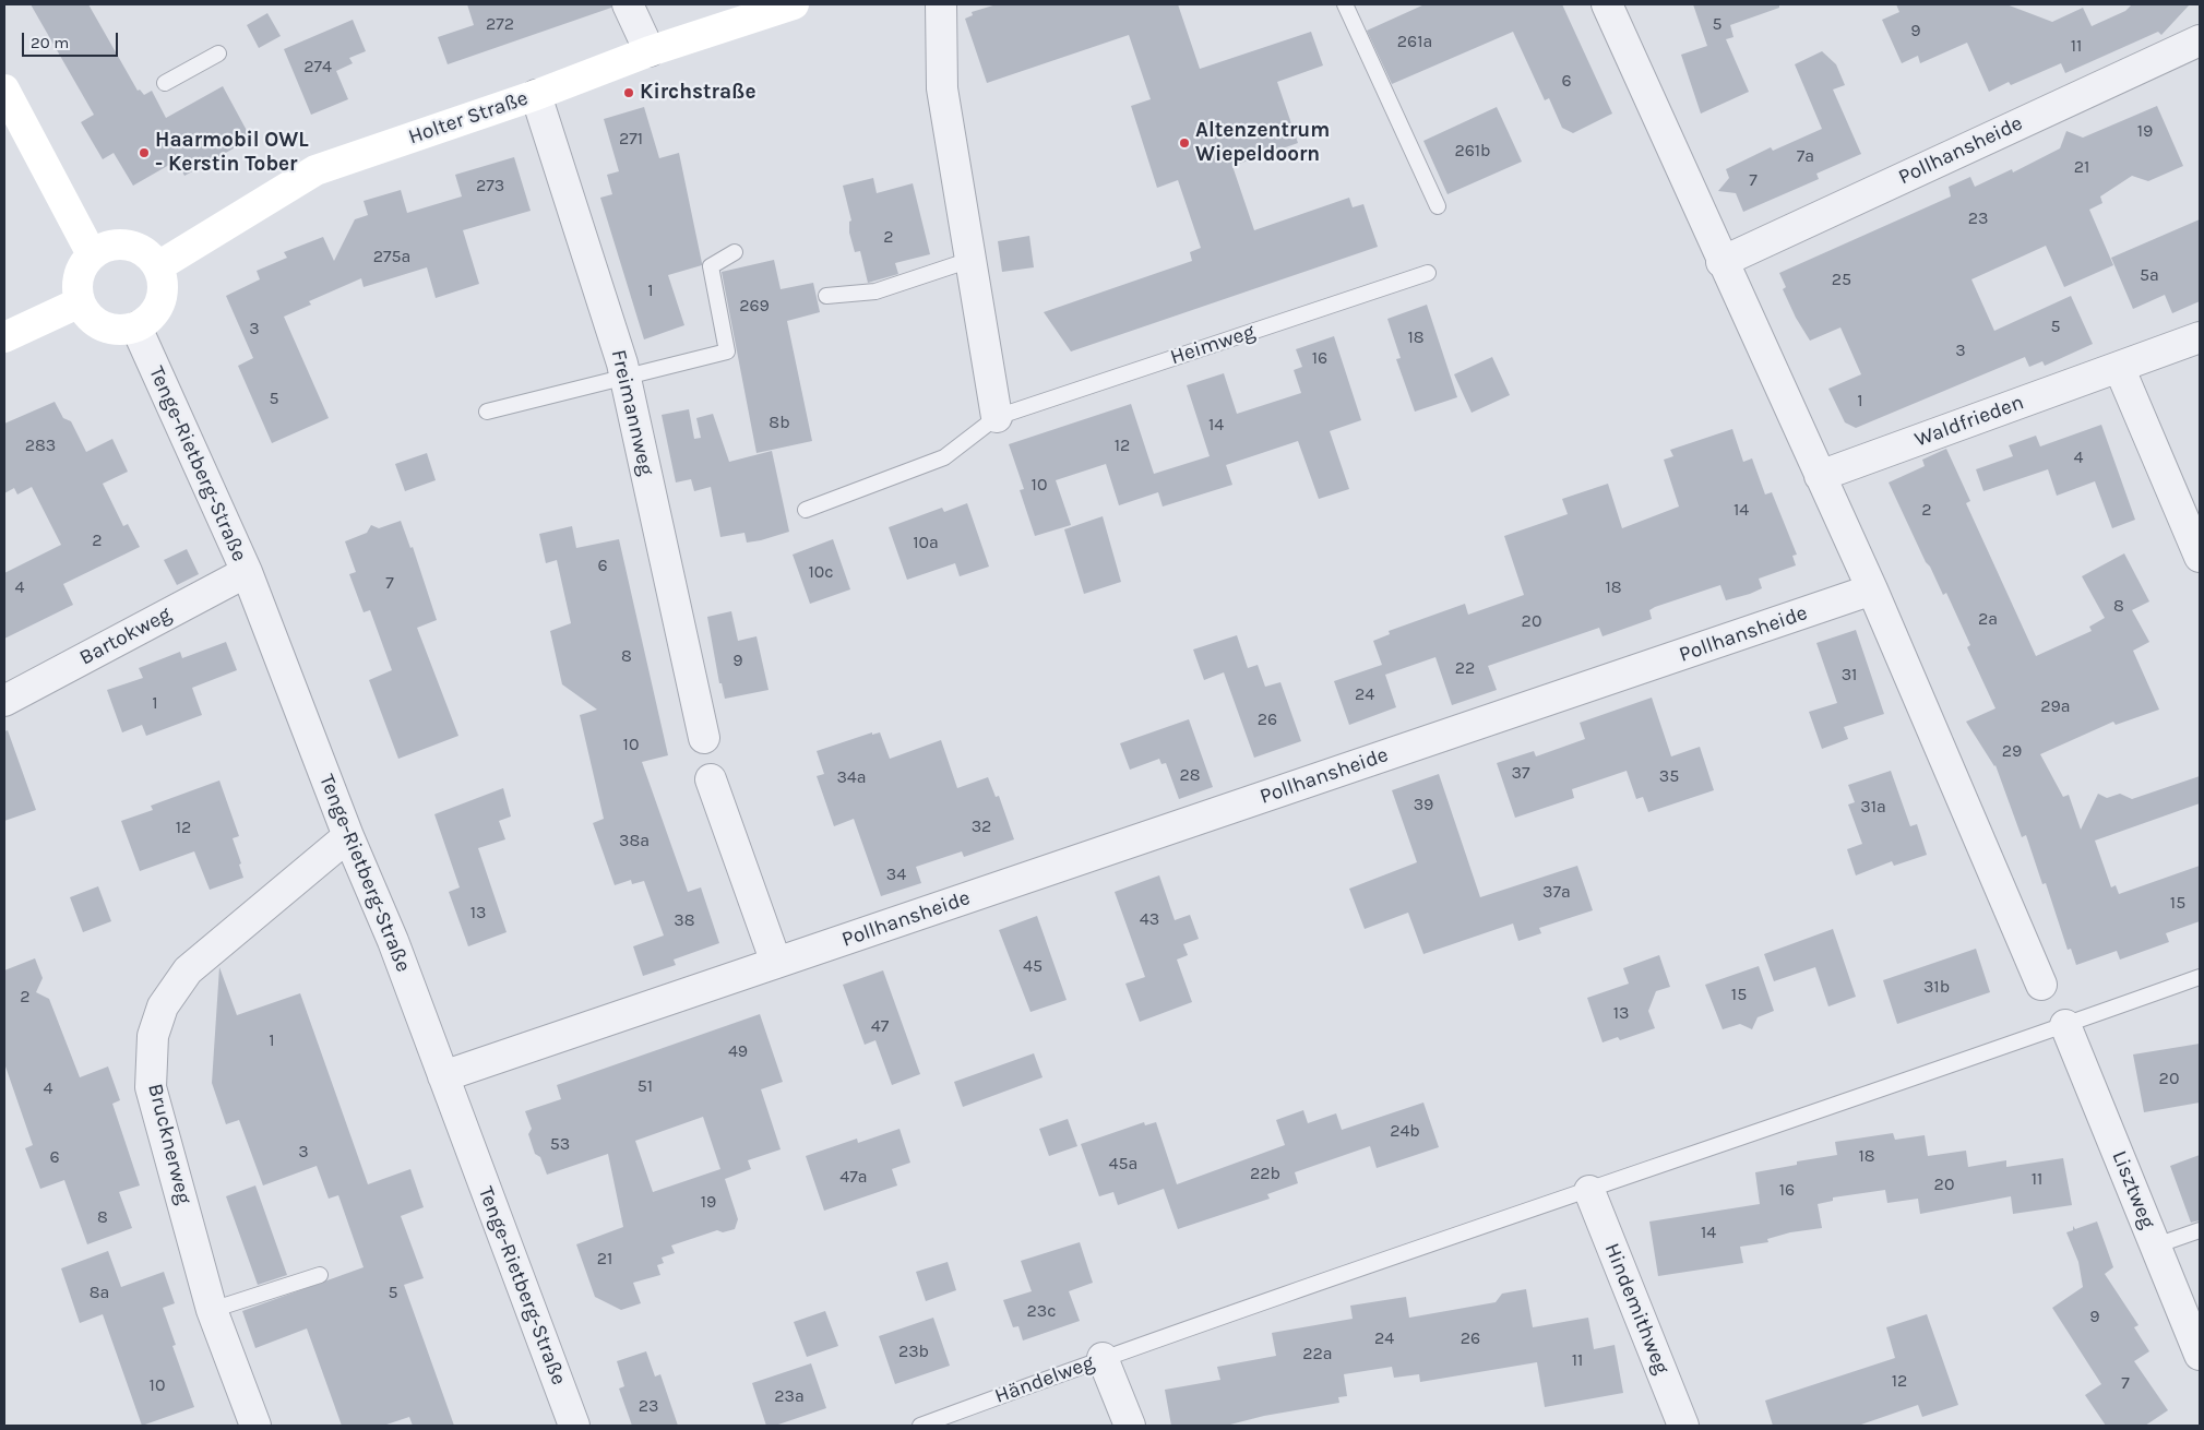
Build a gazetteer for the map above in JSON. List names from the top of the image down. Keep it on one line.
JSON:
{"streets":{"street":["Holter Straße","Pollhansheide","Freimannweg","Waldfrieden","Tenge-Rietberg-Straße","Bartokweg","Brucknerweg","Lisztweg","Hindemithweg","Händelweg"],"lane":["Heimweg"]},"crossings":[["Holter Straße","Freimannweg"],["Holter Straße","Tenge-Rietberg-Straße"],["Pollhansheide","Tenge-Rietberg-Straße"],["Tenge-Rietberg-Straße","Bartokweg"],["Tenge-Rietberg-Straße","Brucknerweg"]],"places":["Kirchstraße","Altenzentrum Wiepeldoorn","Haarmobil OWL - Kerstin Tober"],"house_numbers":["272","5","9","261a","11","274","6","19","271","261b","7a","21","7","273","23","2","275a","5a","25","1","269","5","3","18","3","16","5","1","8b","14","283","12","4","10","14","2","2","10a","6","10c","7","4","18","8","2a","20","8","9","22","31","24","1","29a","26","10","29","37","28","35","34a","39","31a","32","12","38a","34","37a","15","13","43","38","45","31b","15","2","13","47","1","49","20","51","4","24b","53","3","18","6","45a","22b","47a","11","20","16","19","8","14","21","8a","5","23c","9","24","26","23b","22a","11","12","7","10","23a","23"],"scale_bar":"20 m"}
